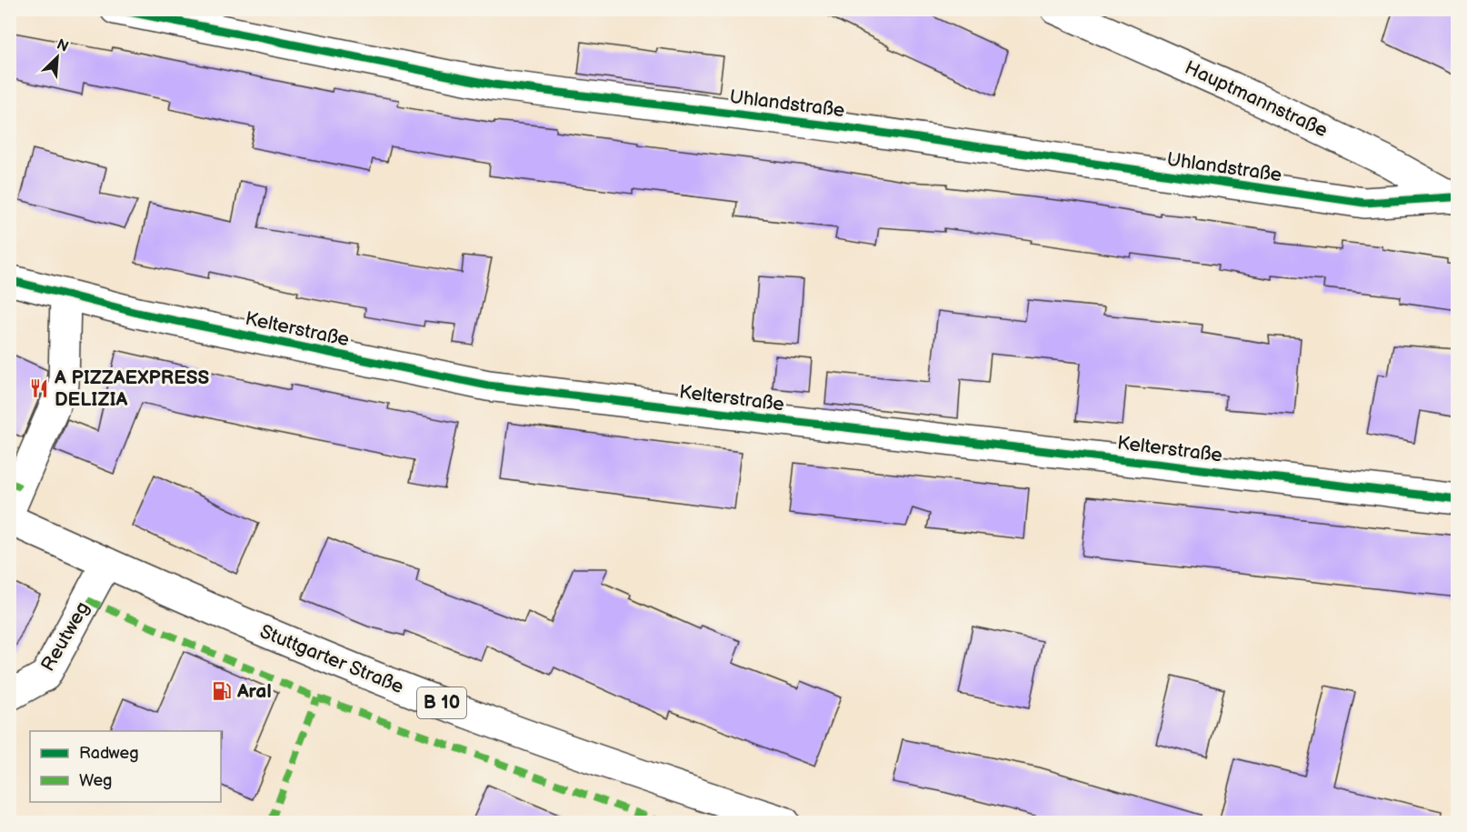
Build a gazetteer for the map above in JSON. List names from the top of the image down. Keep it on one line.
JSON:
{"streets":{"street":["Hauptmannstraße","Uhlandstraße","Kelterstraße","Reutweg","Stuttgarter Straße","B 10"]},"crossings":[["Hauptmannstraße","Uhlandstraße"],["Reutweg","Stuttgarter Straße"]],"places":{"restaurant":["A PIZZAEXPRESS DELIZIA"],"fuel station":["Aral"]},"legend":["Radweg","Weg"],"north":"top right"}
